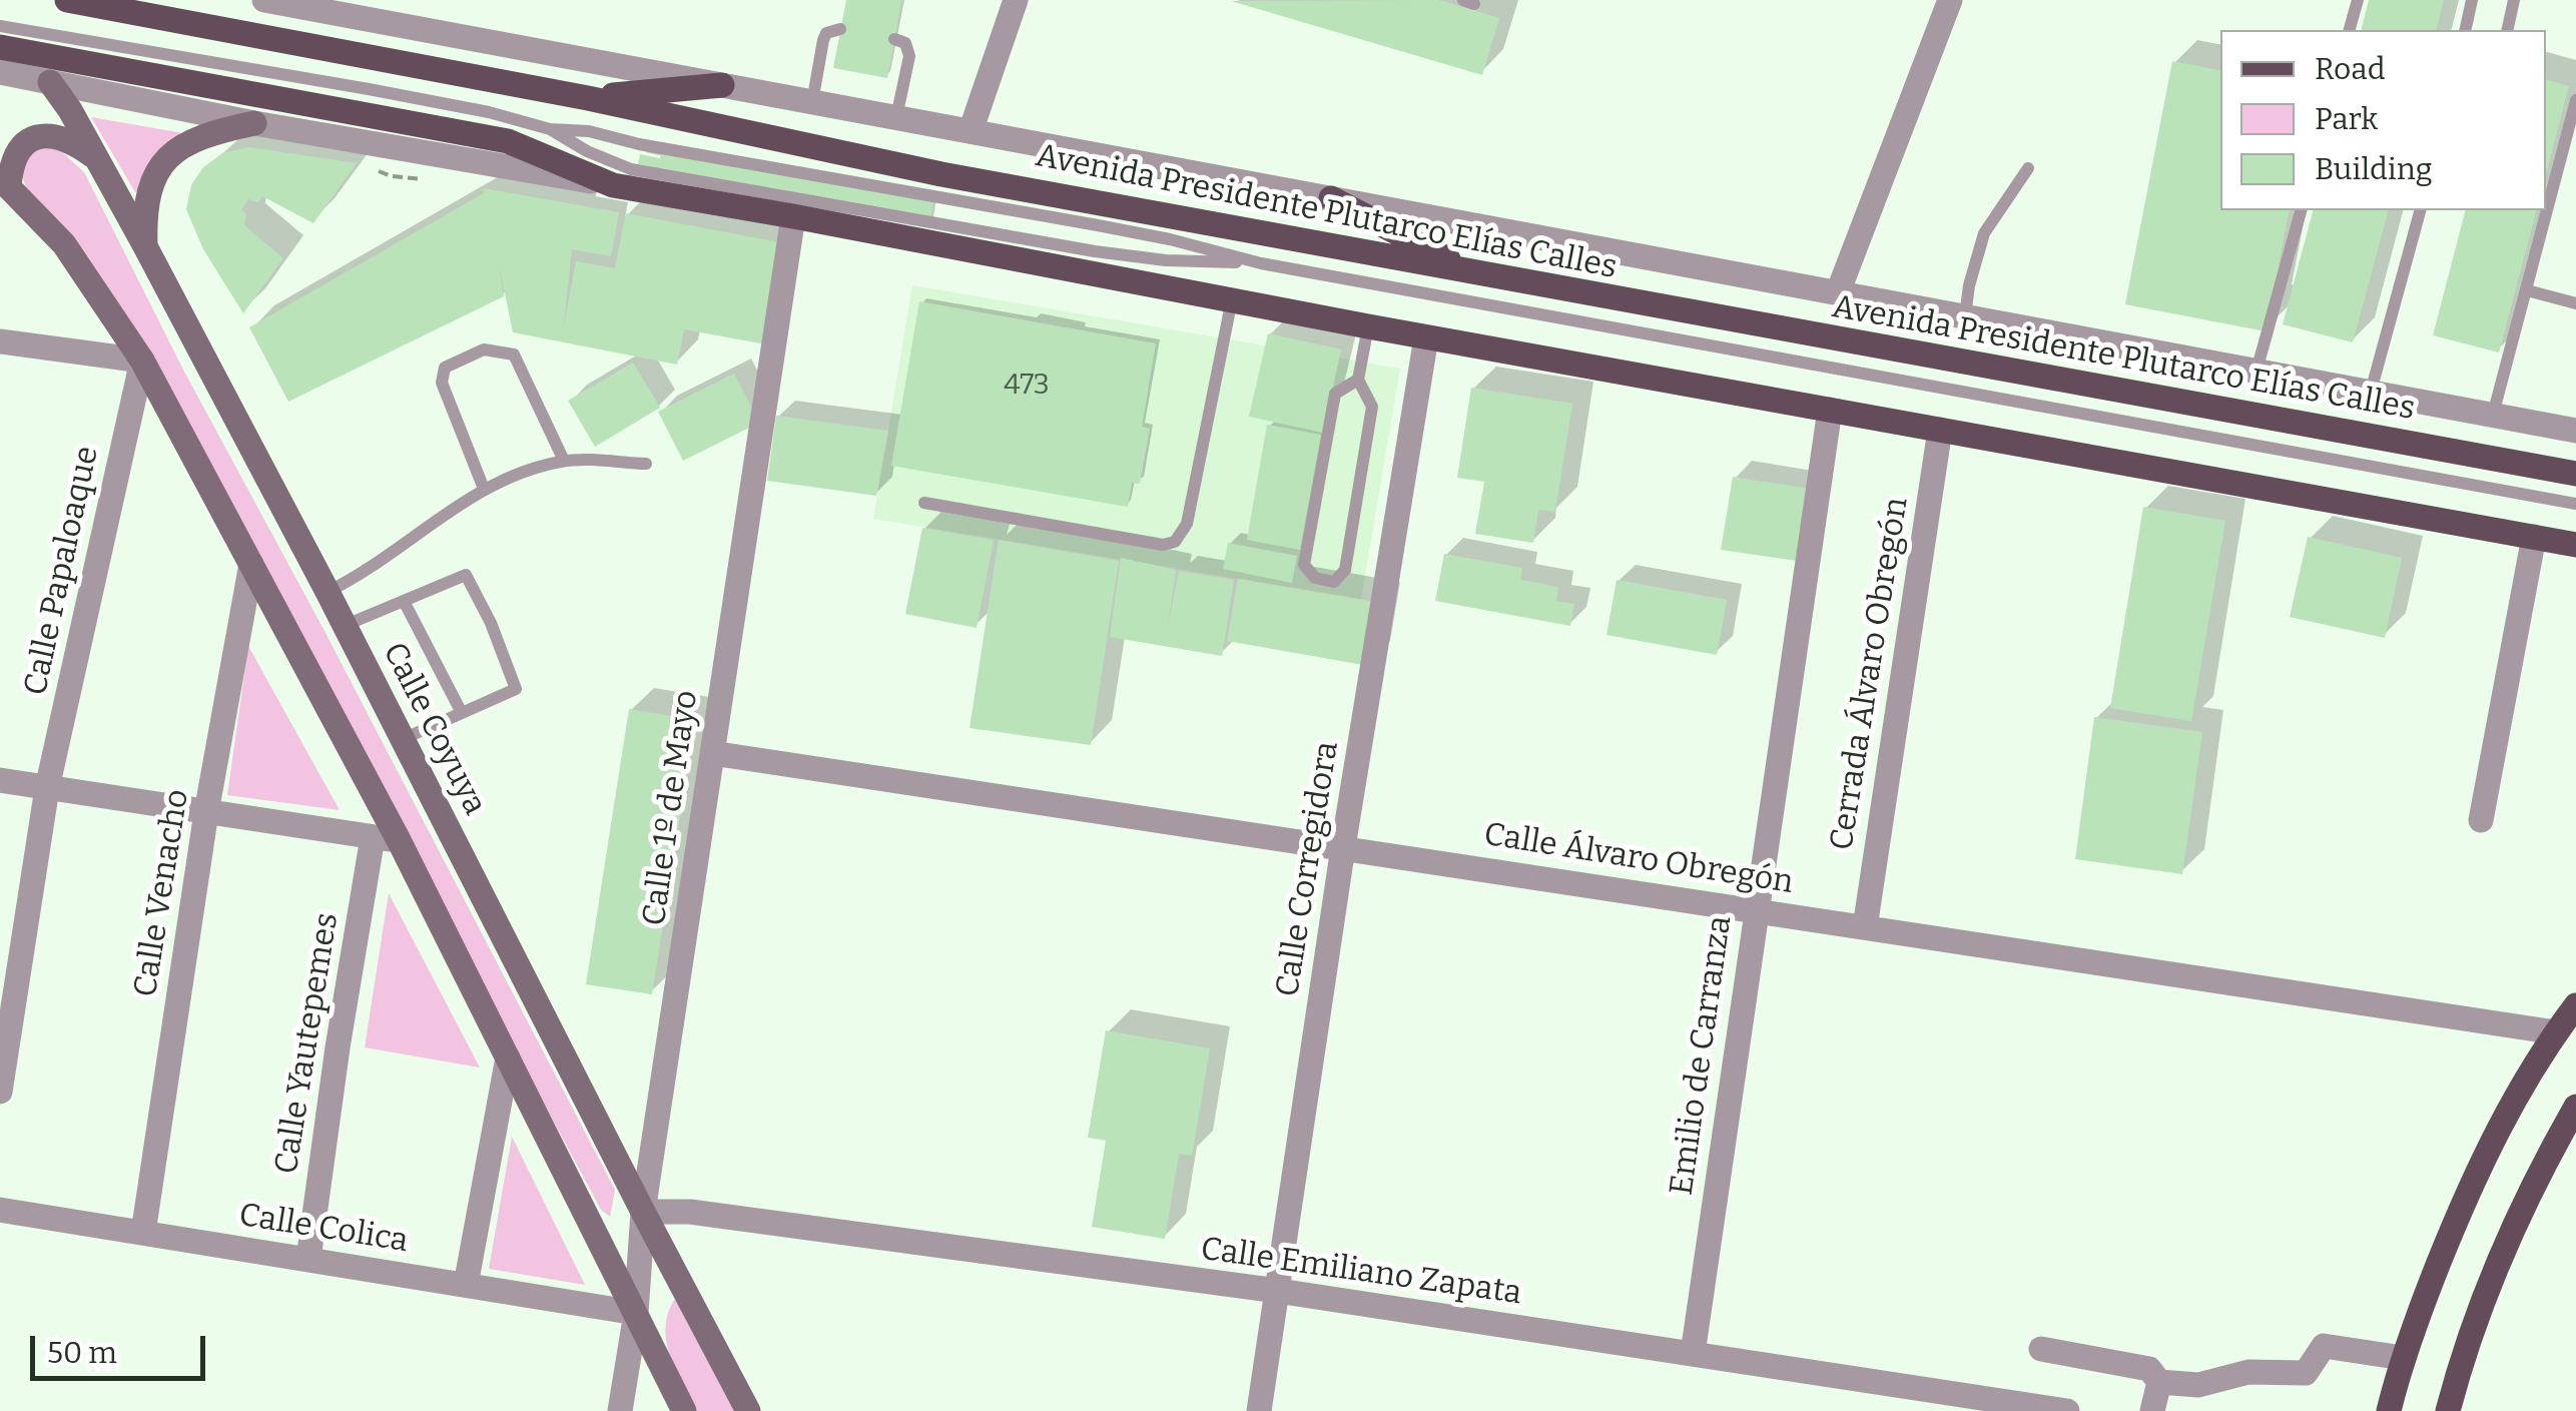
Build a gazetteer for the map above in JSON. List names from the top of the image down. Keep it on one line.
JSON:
{"streets":{"main road":["Avenida Presidente Plutarco Elías Calles","Calle Coyuya"],"street":["Calle Papaloaque","Cerrada Álvaro Obregón","Calle 1º de Mayo","Calle Álvaro Obregón","Calle Corregidora","Calle Venacho","Calle Yautepemes","Emilio de Carranza","Calle Colica","Calle Emiliano Zapata"]},"crossings":[["Cerrada Álvaro Obregón","Calle Álvaro Obregón"],["Calle Coyuya","Calle 1º de Mayo"],["Calle Coyuya","Calle Emiliano Zapata"],["Calle 1º de Mayo","Calle Álvaro Obregón"],["Calle 1º de Mayo","Calle Colica"],["Calle 1º de Mayo","Calle Emiliano Zapata"],["Calle Álvaro Obregón","Calle Corregidora"],["Calle Álvaro Obregón","Emilio de Carranza"],["Calle Corregidora","Calle Emiliano Zapata"],["Calle Venacho","Calle Colica"],["Calle Yautepemes","Calle Colica"],["Emilio de Carranza","Calle Emiliano Zapata"]],"house_numbers":["473"],"legend":["Road","Park","Building"],"scale_bar":"50 m"}
